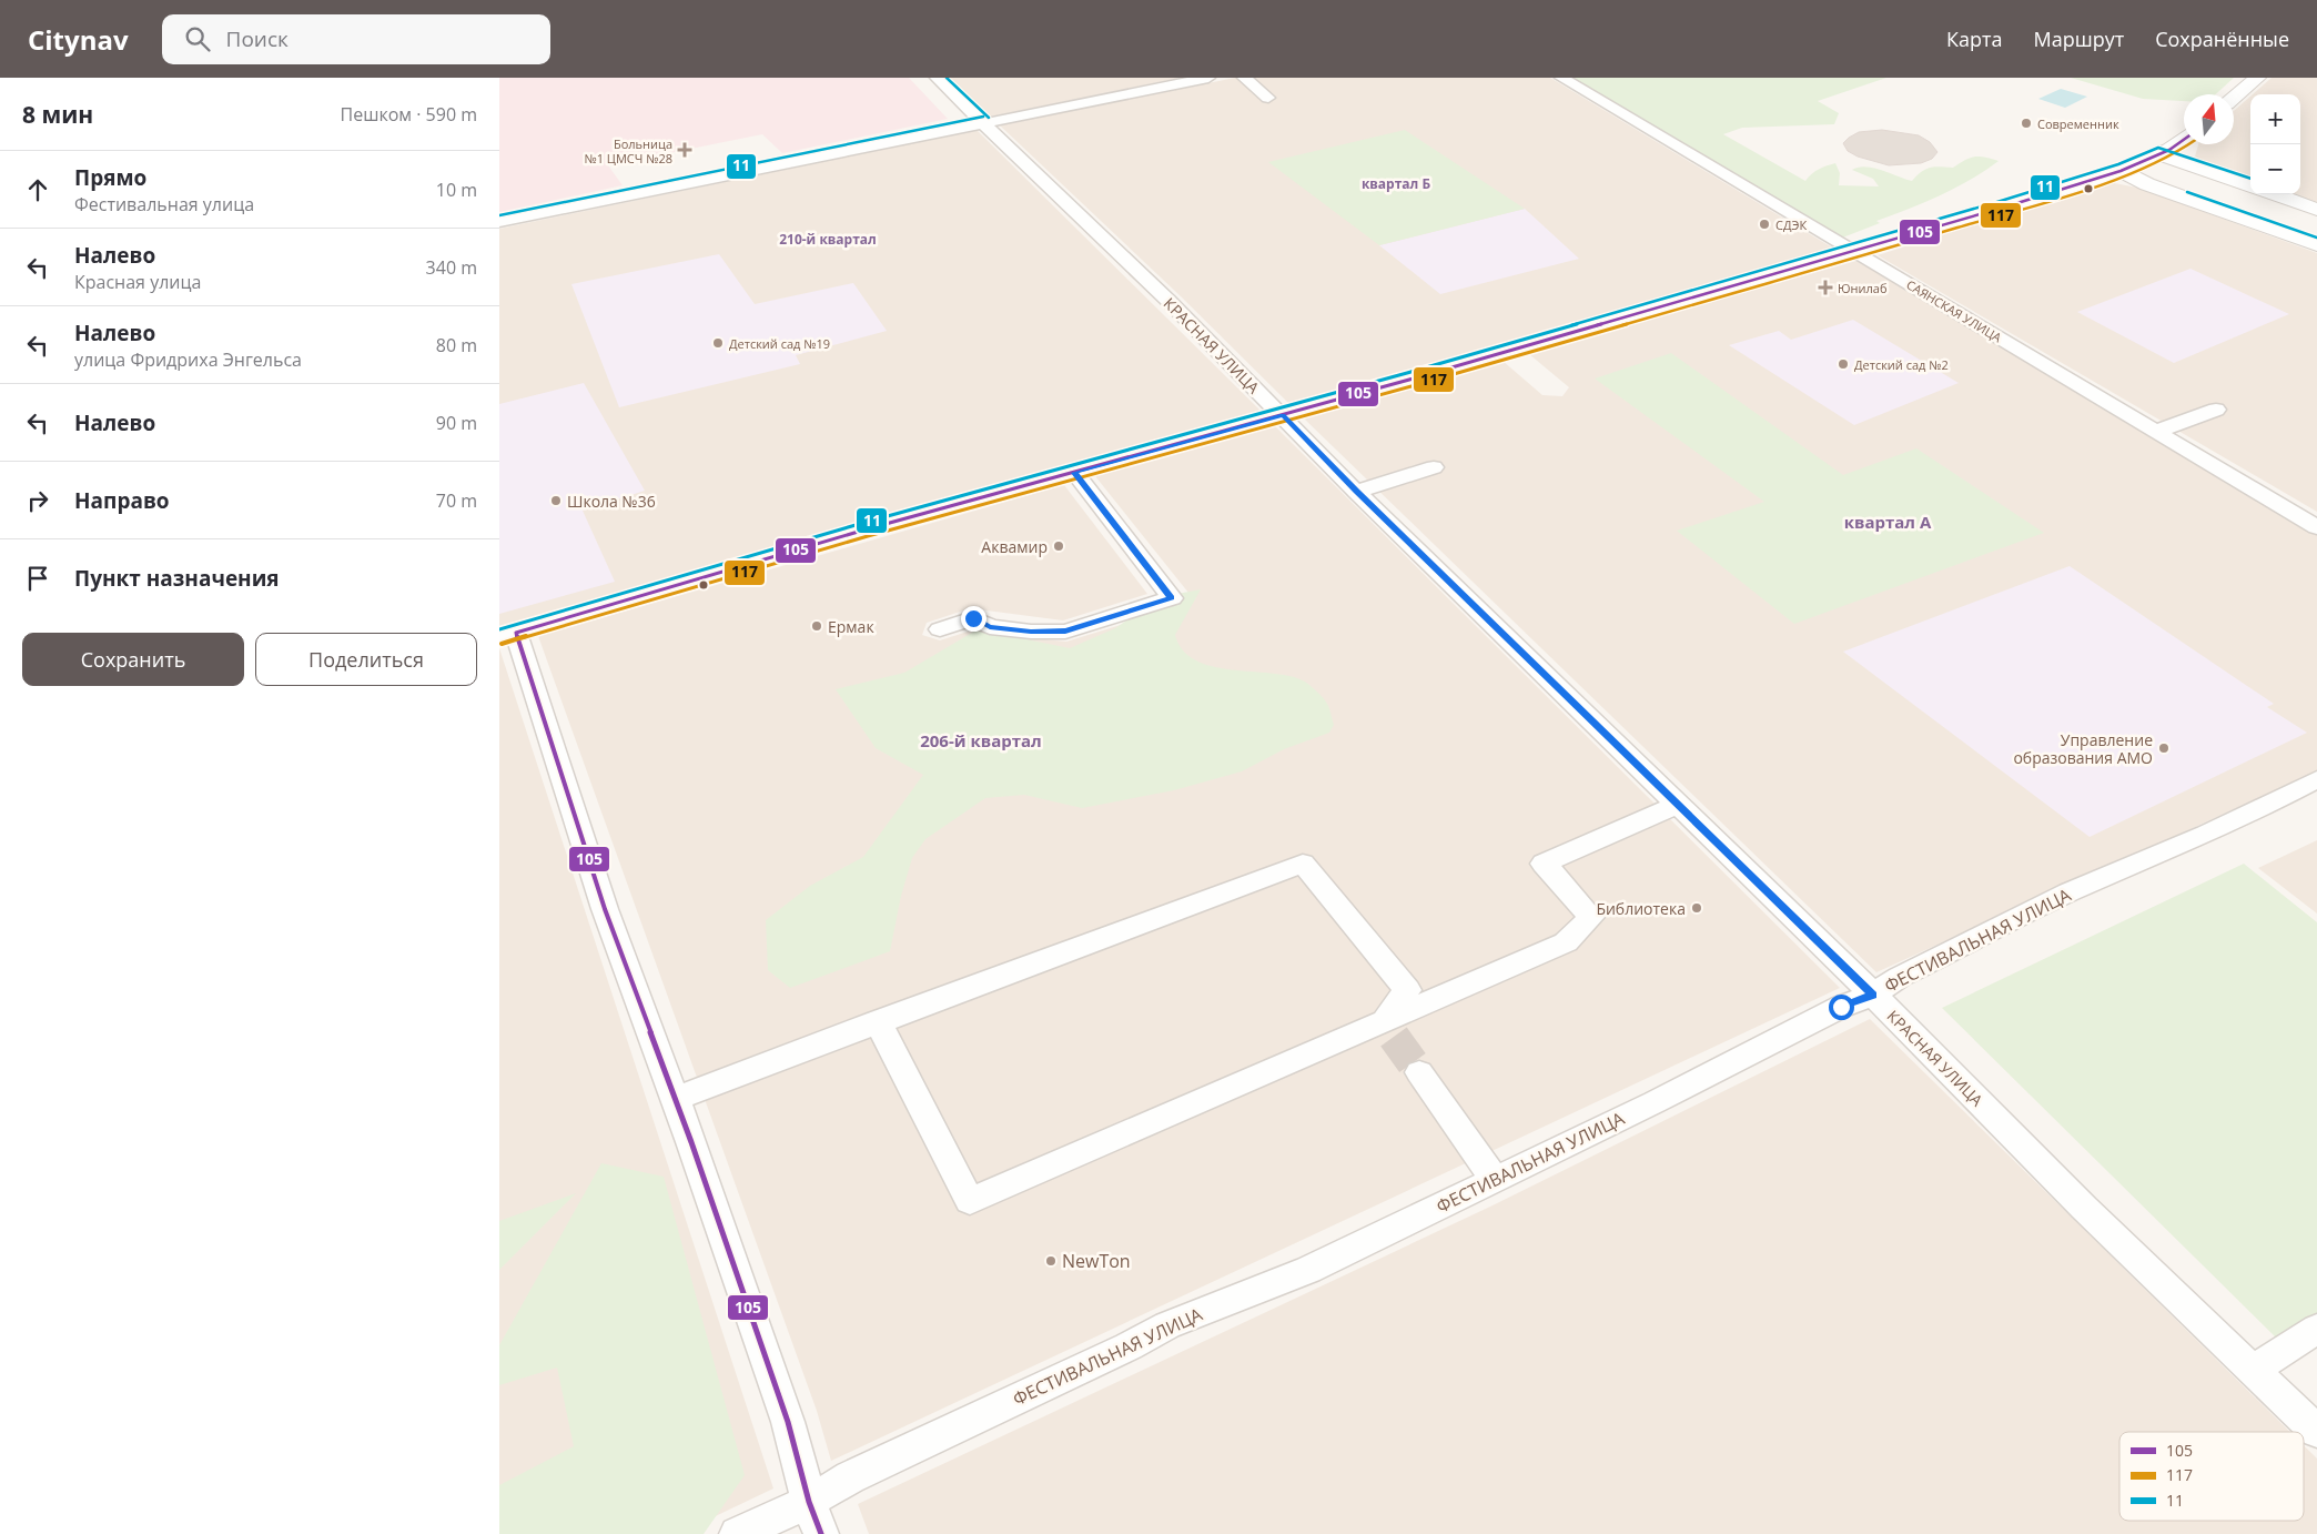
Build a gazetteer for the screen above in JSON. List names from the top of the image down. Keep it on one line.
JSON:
{"streets":{"street":["САЯНСКАЯ УЛИЦА","КРАСНАЯ УЛИЦА","ФЕСТИВАЛЬНАЯ УЛИЦА"]},"crossings":[["КРАСНАЯ УЛИЦА","ФЕСТИВАЛЬНАЯ УЛИЦА"]],"districts":["квартал Б","210-й квартал","квартал А","206-й квартал"],"places":{"other":["Современник","СДЭК","Детский сад №19","Детский сад №2","Школа №36","Аквамир","Ермак","Управление образования АМО","Библиотека","NewTon"],"health":["Больница №1 ЦМСЧ №28","Юнилаб"]},"lines":["transit line 11","transit line 105","transit line 117"],"legend":["105","117","11"],"north":"top","page":{"header":"Citynav","search":"Поиск","nav":["Карта","Маршрут","Сохранённые"],"heading":["8 мин","Пешком · 590 m"],"map_buttons":["+","−"],"list":[["Прямо","Фестивальная улица","10 m"],["Налево","Красная улица","340 m"],["Налево","улица Фридриха Энгельса","80 m"],["Налево","90 m"],["Направо","70 m"],"Пункт назначения"],"buttons":["Сохранить","Поделиться"]}}
